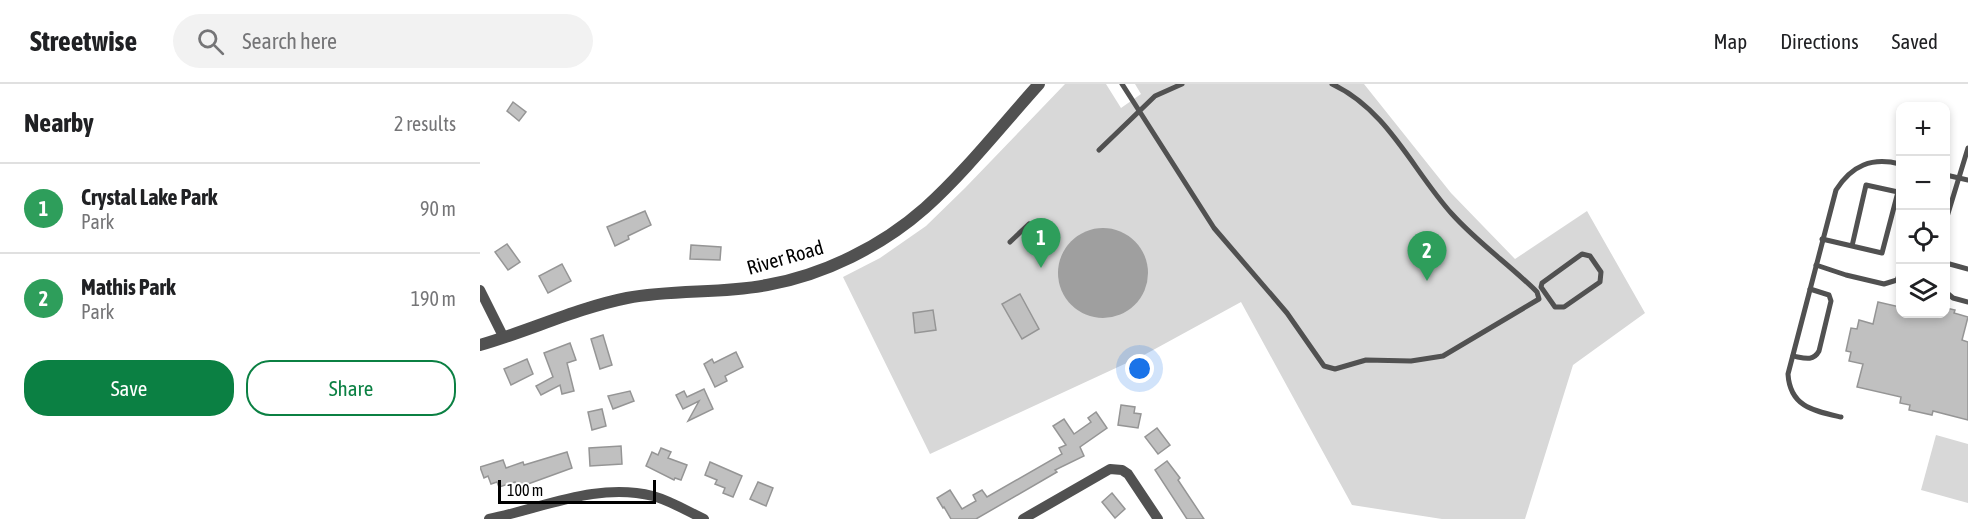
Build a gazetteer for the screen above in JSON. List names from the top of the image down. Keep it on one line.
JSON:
{"streets":{"street":["River Road"]},"scale_bar":"100 m","page":{"header":"Streetwise","search":"Search here","nav":["Map","Directions","Saved"],"heading":["Nearby","2 results"],"map_buttons":["+","−"],"list":[{"mark":"1","name":"Crystal Lake Park","note":"Park","value":"90 m"},{"mark":"2","name":"Mathis Park","note":"Park","value":"190 m"}],"pins":["1","2"],"buttons":["Save","Share"],"scale":"100 m"}}
